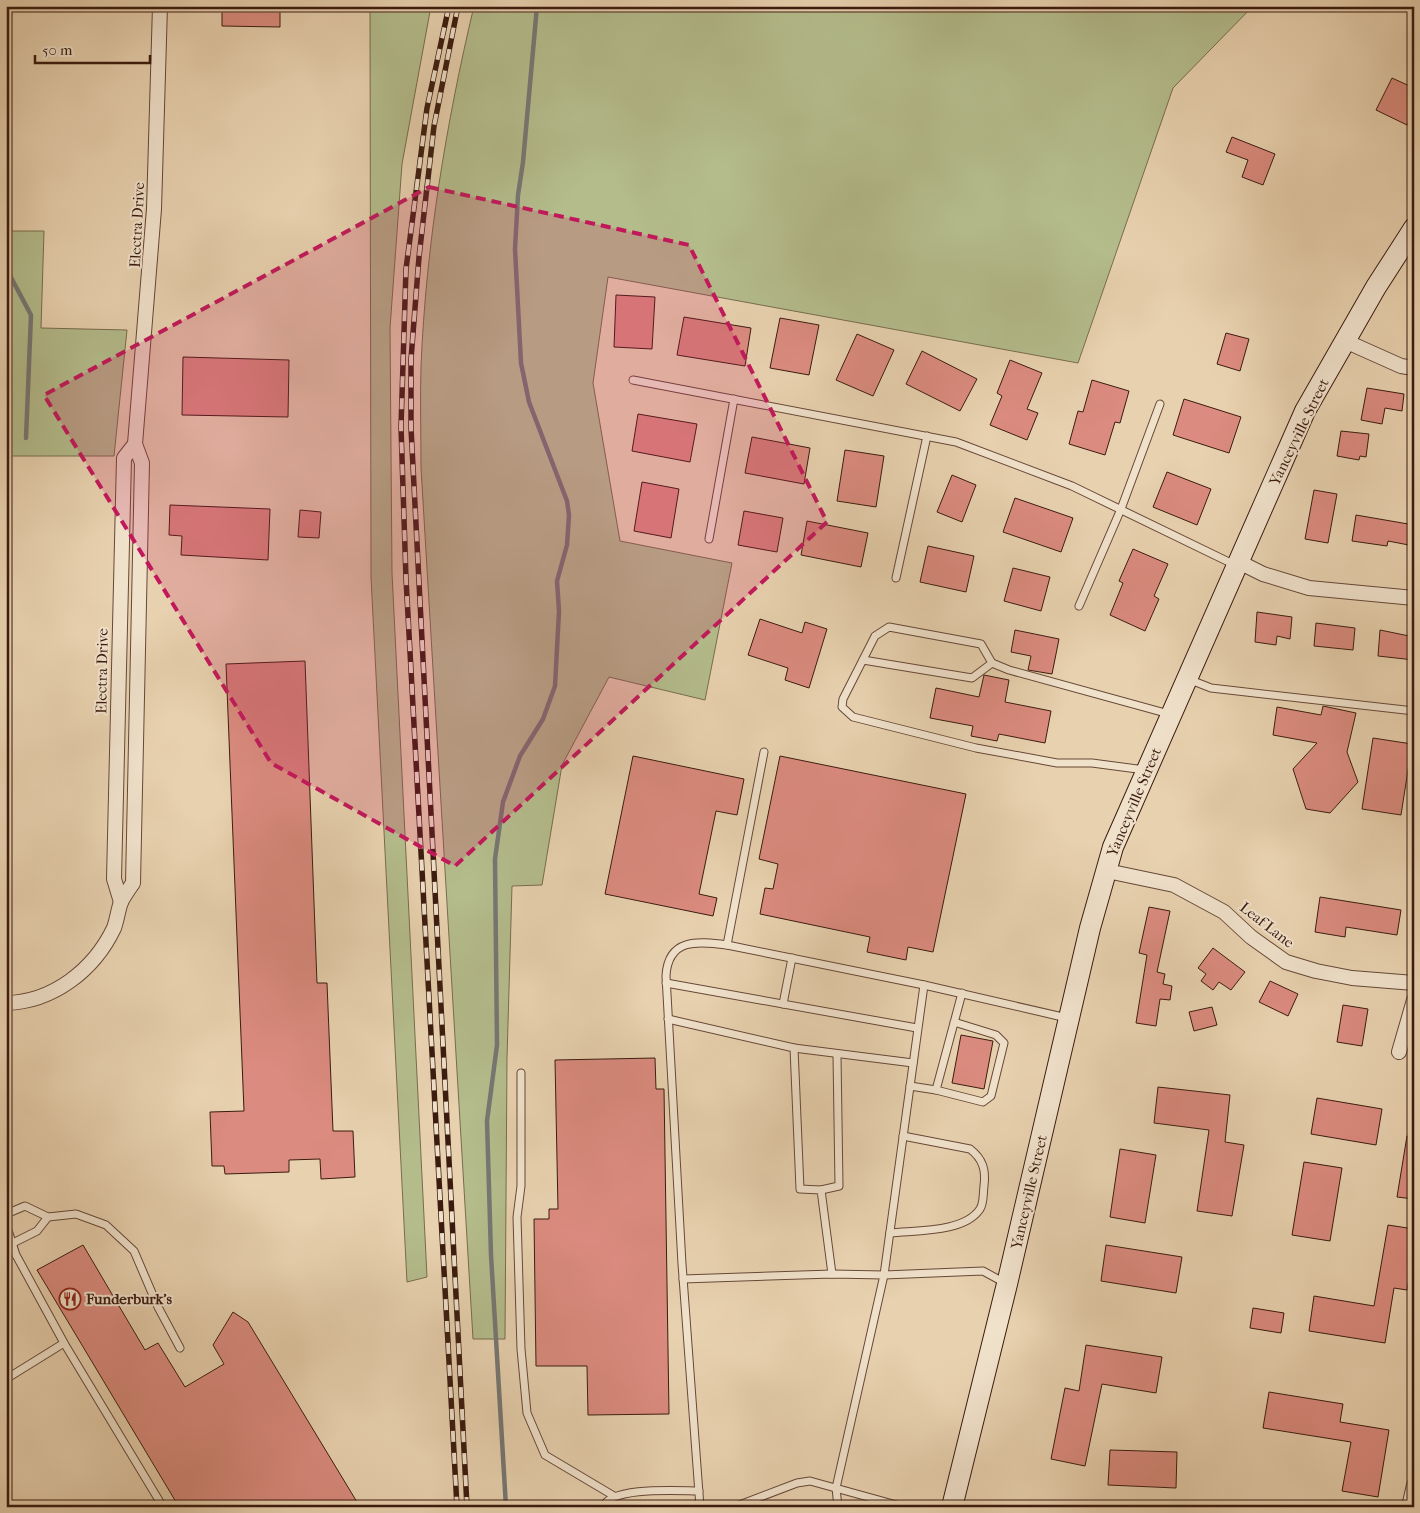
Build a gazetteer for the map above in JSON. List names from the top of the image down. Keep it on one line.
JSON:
{"streets":{"main road":["Yanceyville Street"],"street":["Electra Drive","Leaf Lane"]},"crossings":[["Yanceyville Street","Leaf Lane"]],"places":{"restaurant":["Funderburk's"]},"scale_bar":"50 m"}
